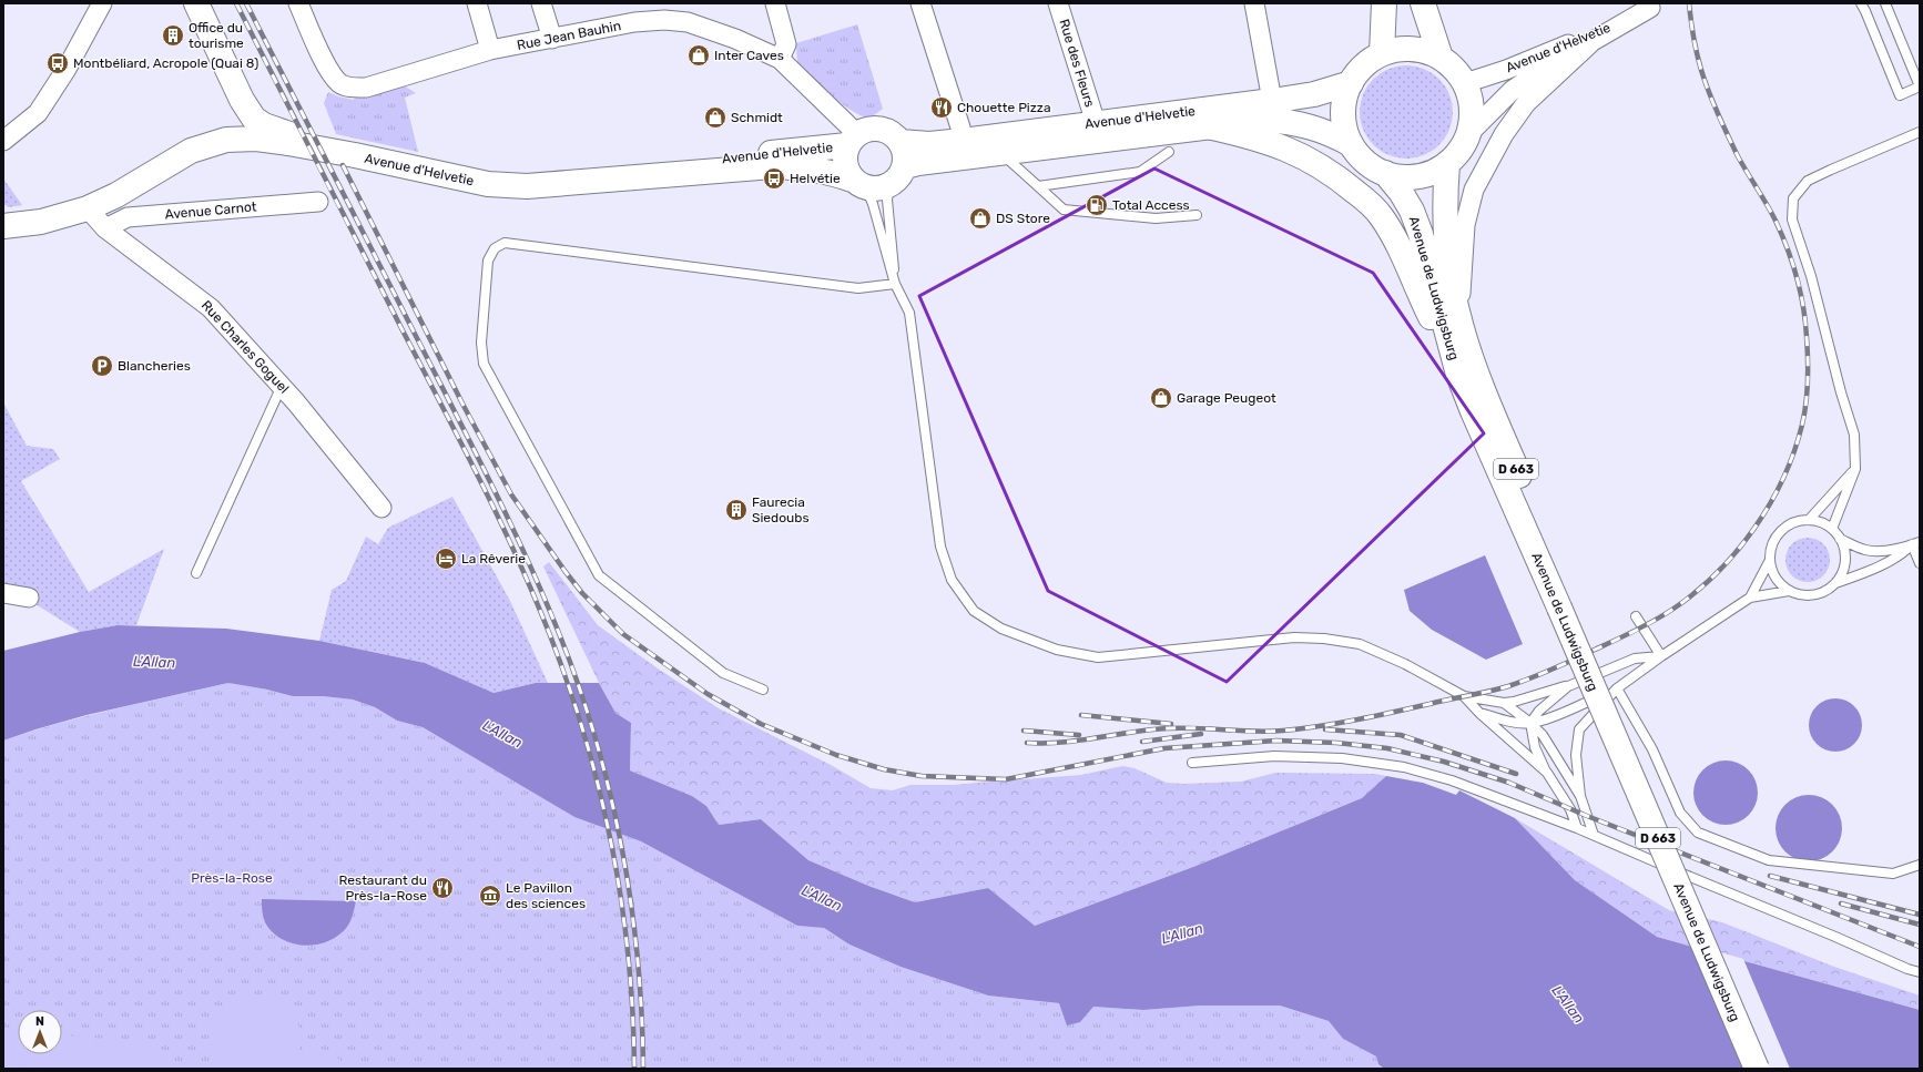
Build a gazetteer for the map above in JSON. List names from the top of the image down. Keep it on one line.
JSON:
{"streets":{"main road":["Avenue d'Helvetie","Avenue de Ludwigsburg","D 663"],"street":["Rue Jean Bauhin","Rue des Fleurs","Avenue Carnot","Rue Charles Goguel"]},"crossings":[["Rue Jean Bauhin","Avenue d'Helvetie"],["Avenue d'Helvetie","Rue des Fleurs"],["Avenue d'Helvetie","Avenue de Ludwigsburg"],["Avenue d'Helvetie","Rue Charles Goguel"],["Avenue d'Helvetie","D 663"],["Avenue Carnot","Rue Charles Goguel"],["Avenue de Ludwigsburg","D 663"]],"water":["L'Allan"],"parks":["Près-la-Rose"],"places":{"building":["Office du tourisme","Faurecia Siedoubs"],"shop":["Inter Caves","Schmidt","DS Store","Garage Peugeot"],"bus stop":["Montbéliard, Acropole (Quai 8)","Helvétie"],"restaurant":["Chouette Pizza","Restaurant du Près-la-Rose"],"fuel station":["Total Access"],"parking":["Blancheries"],"hotel":["La Rêverie"],"museum":["Le Pavillon des sciences"]},"north":"top"}
